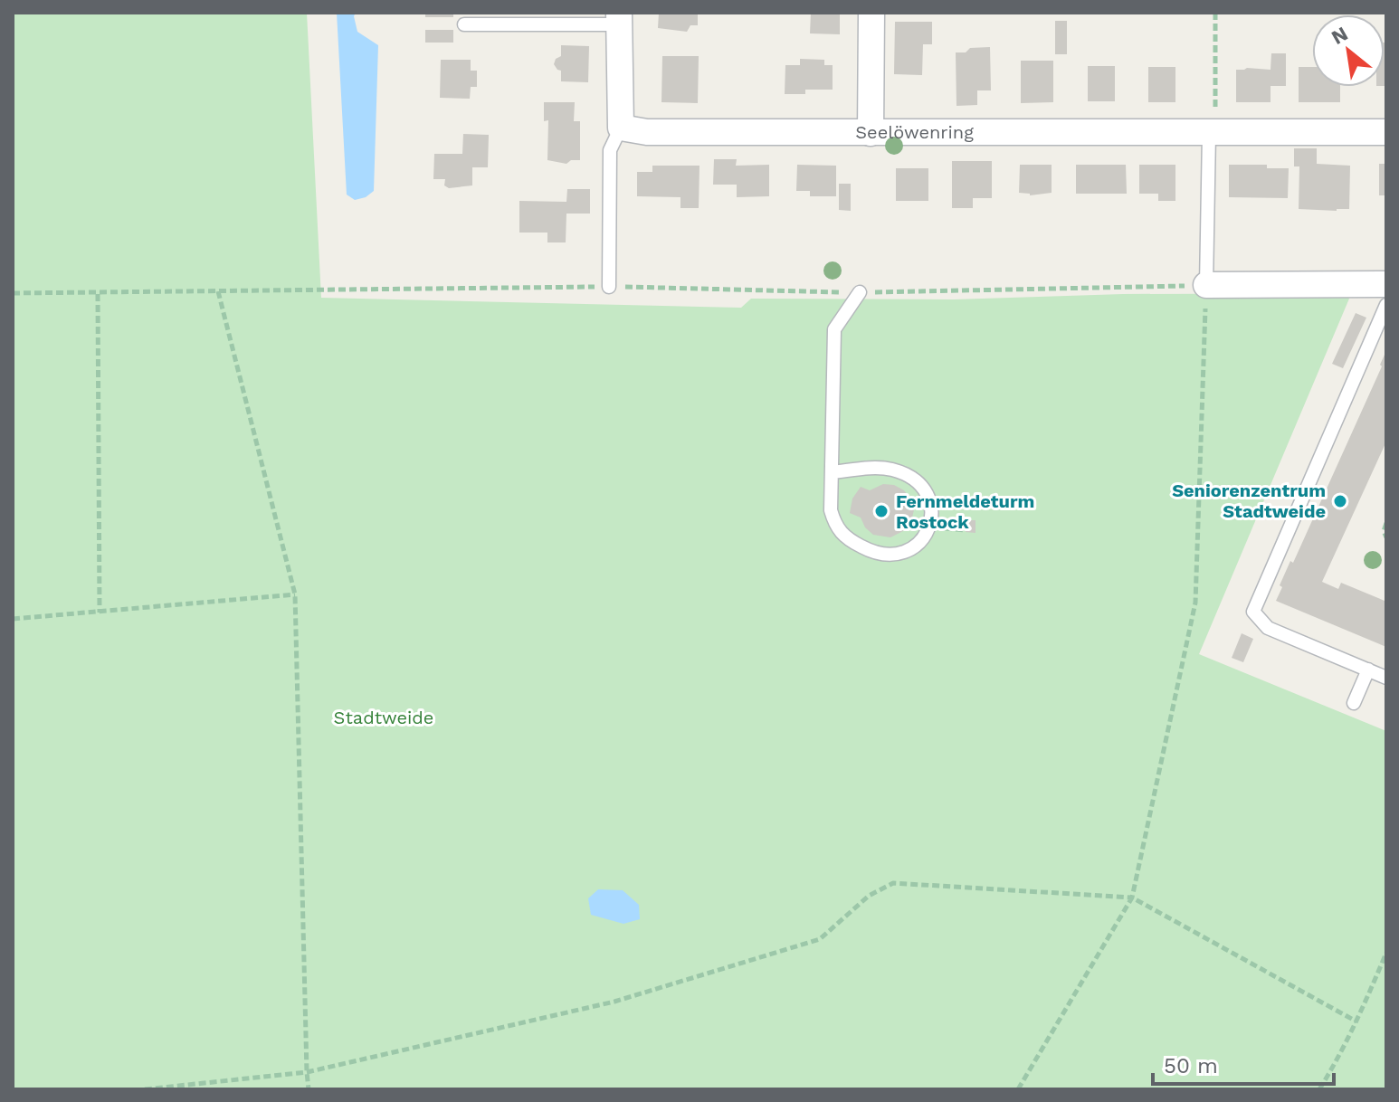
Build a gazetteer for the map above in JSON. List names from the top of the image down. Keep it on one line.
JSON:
{"streets":{"street":["Seelöwenring"]},"parks":["Stadtweide"],"places":["Seniorenzentrum Stadtweide","Fernmeldeturm Rostock"],"scale_bar":"50 m","north":"top left"}
